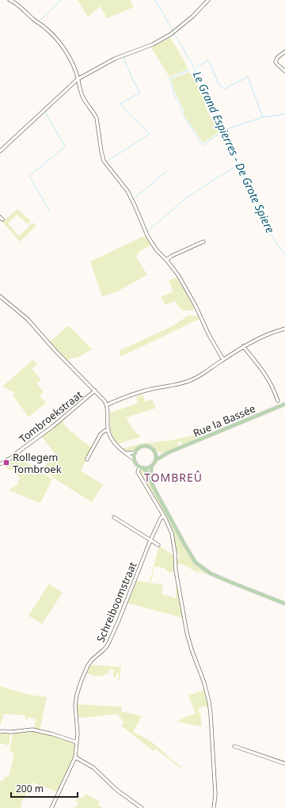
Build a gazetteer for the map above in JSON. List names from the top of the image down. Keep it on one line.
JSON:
{"streets":{"main road":["Rue la Bassée"],"street":["Tombroekstraat","Schreiboomstraat"]},"districts":["TOMBREÛ"],"water":["Le Grand Espierres - De Grote Spiere"],"places":{"transit":["Rollegem Tombroek"]},"scale_bar":"200 m"}
